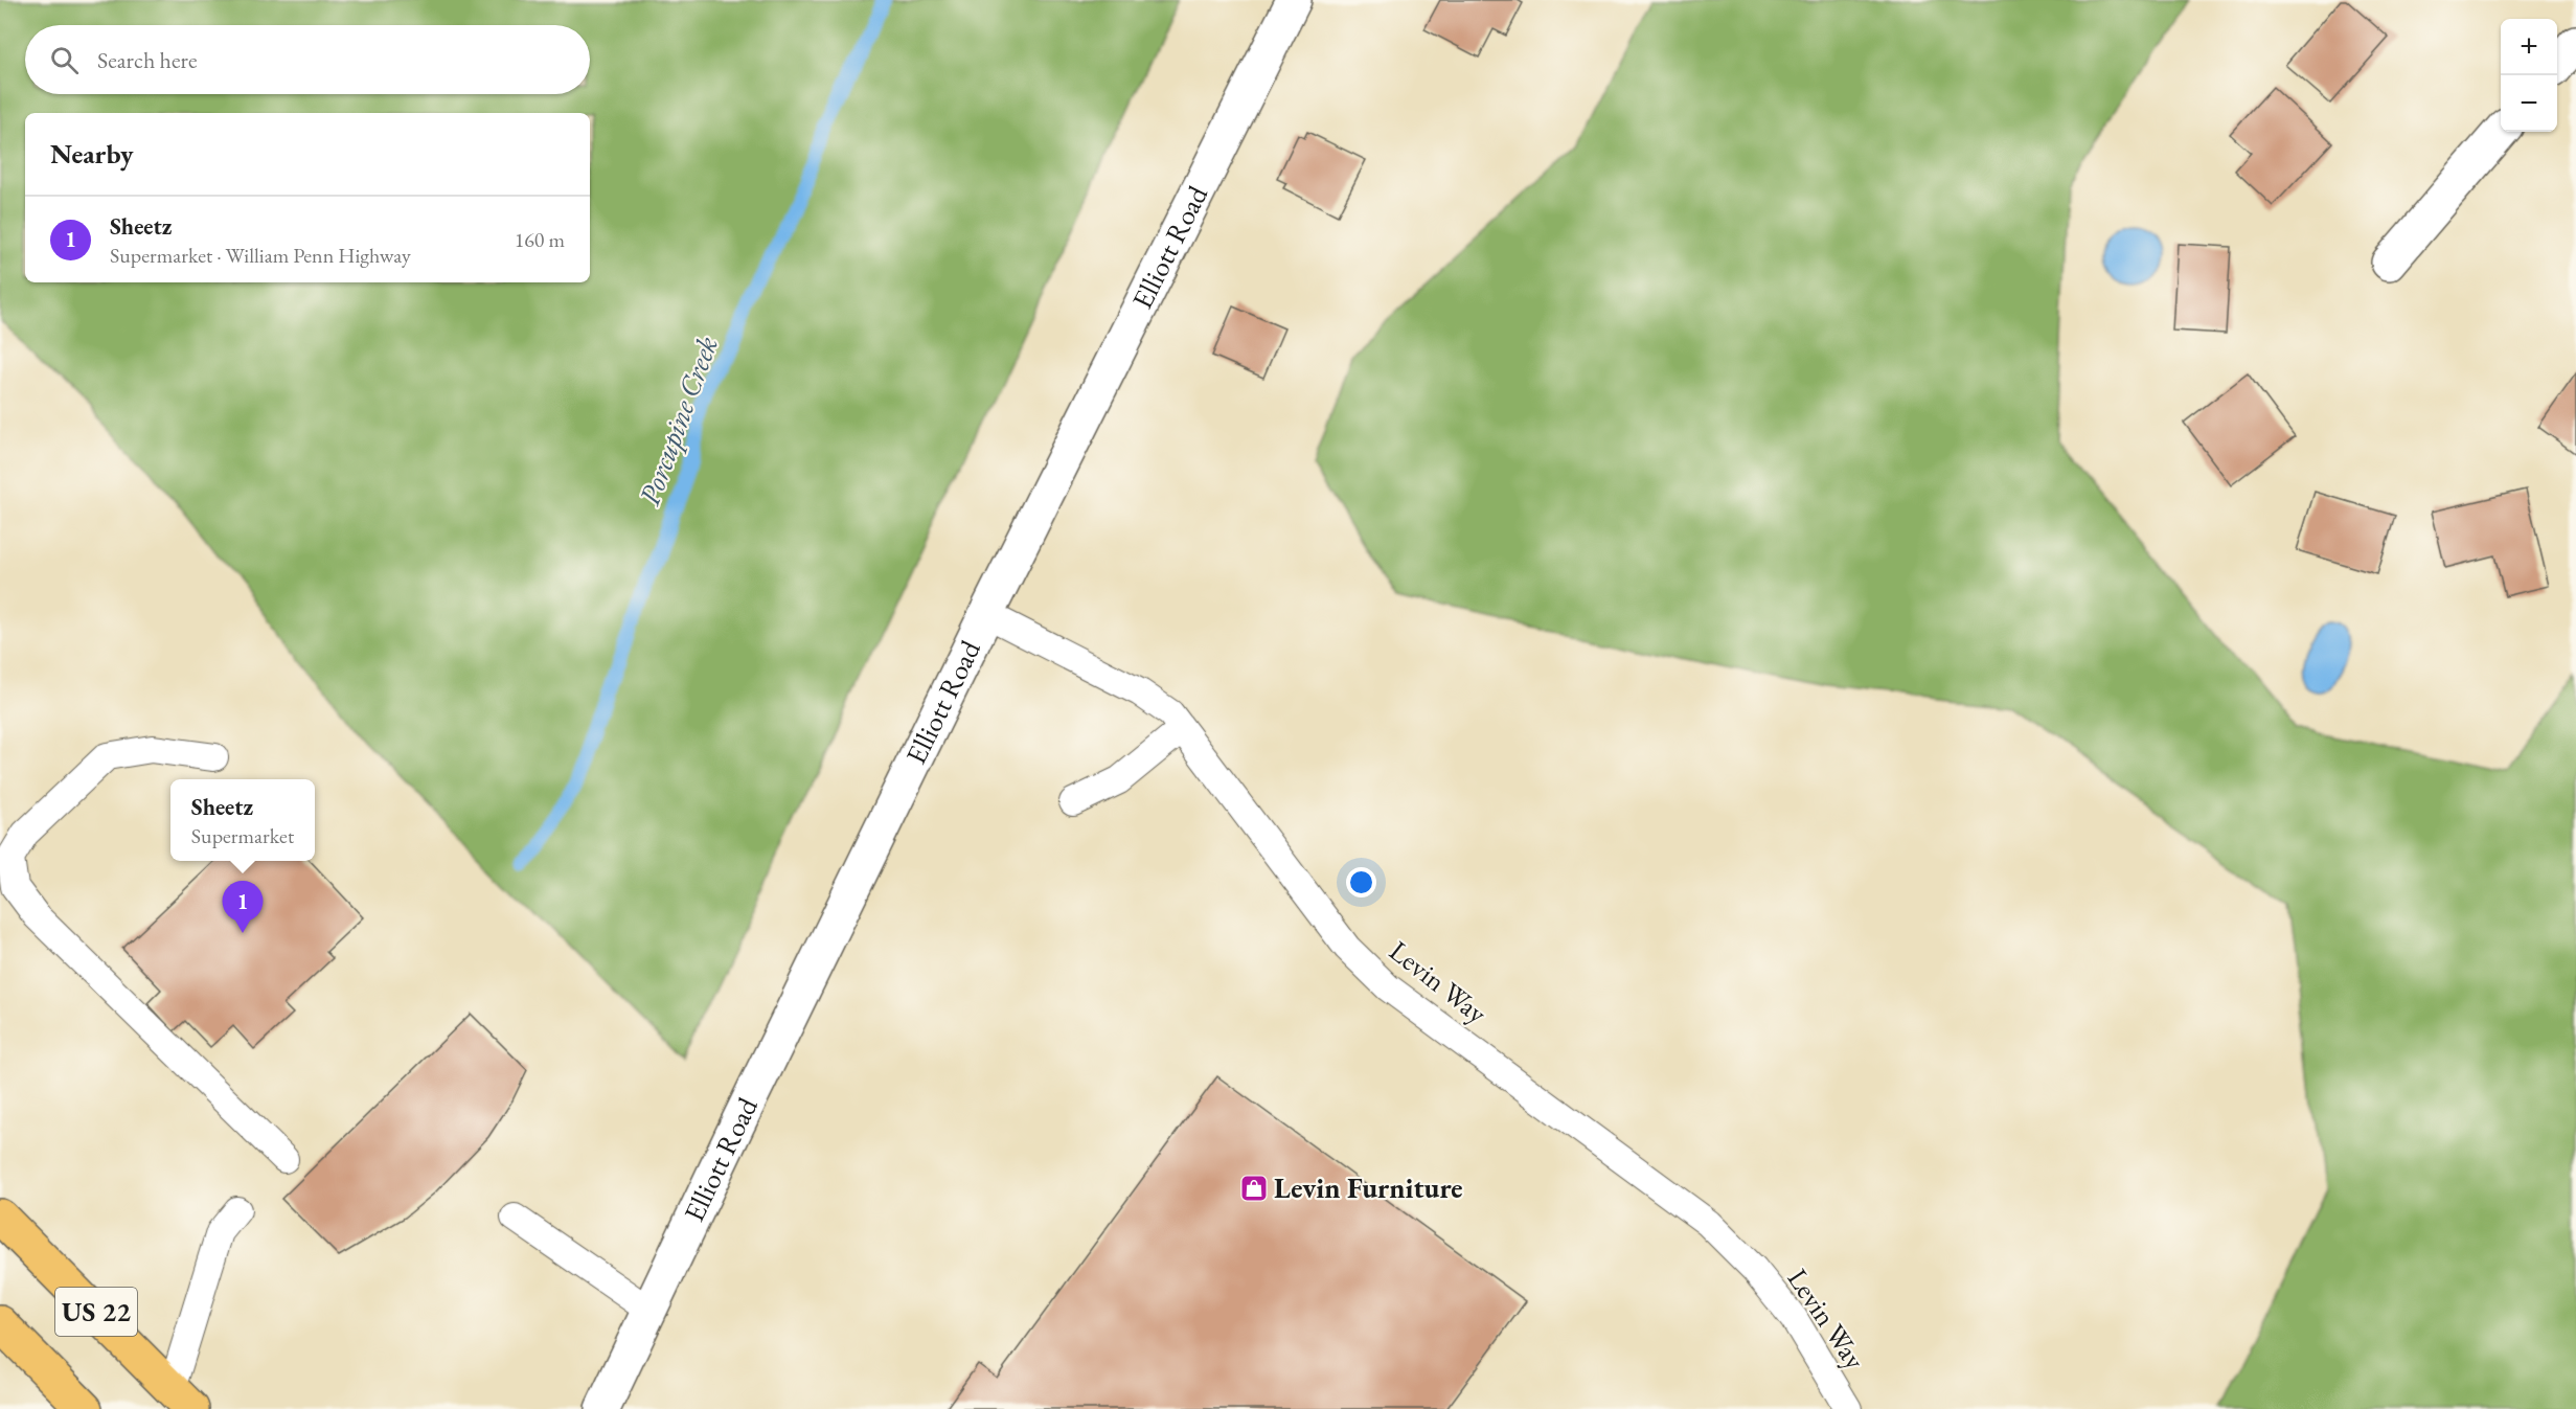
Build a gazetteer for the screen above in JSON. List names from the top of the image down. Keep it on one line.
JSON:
{"streets":{"highway":["US 22"],"street":["Elliott Road"],"lane":["Levin Way"]},"crossings":[["Elliott Road","Levin Way"]],"water":["Porcupine Creek"],"places":{"shop":["Levin Furniture"]},"page":{"map_buttons":["+","−"],"search":"Search here","heading":"Nearby","list":[{"mark":"1","name":"Sheetz","note":"Supermarket · William Penn Highway","value":"160 m"}],"popup":["Sheetz","Supermarket"],"pins":"1"}}
